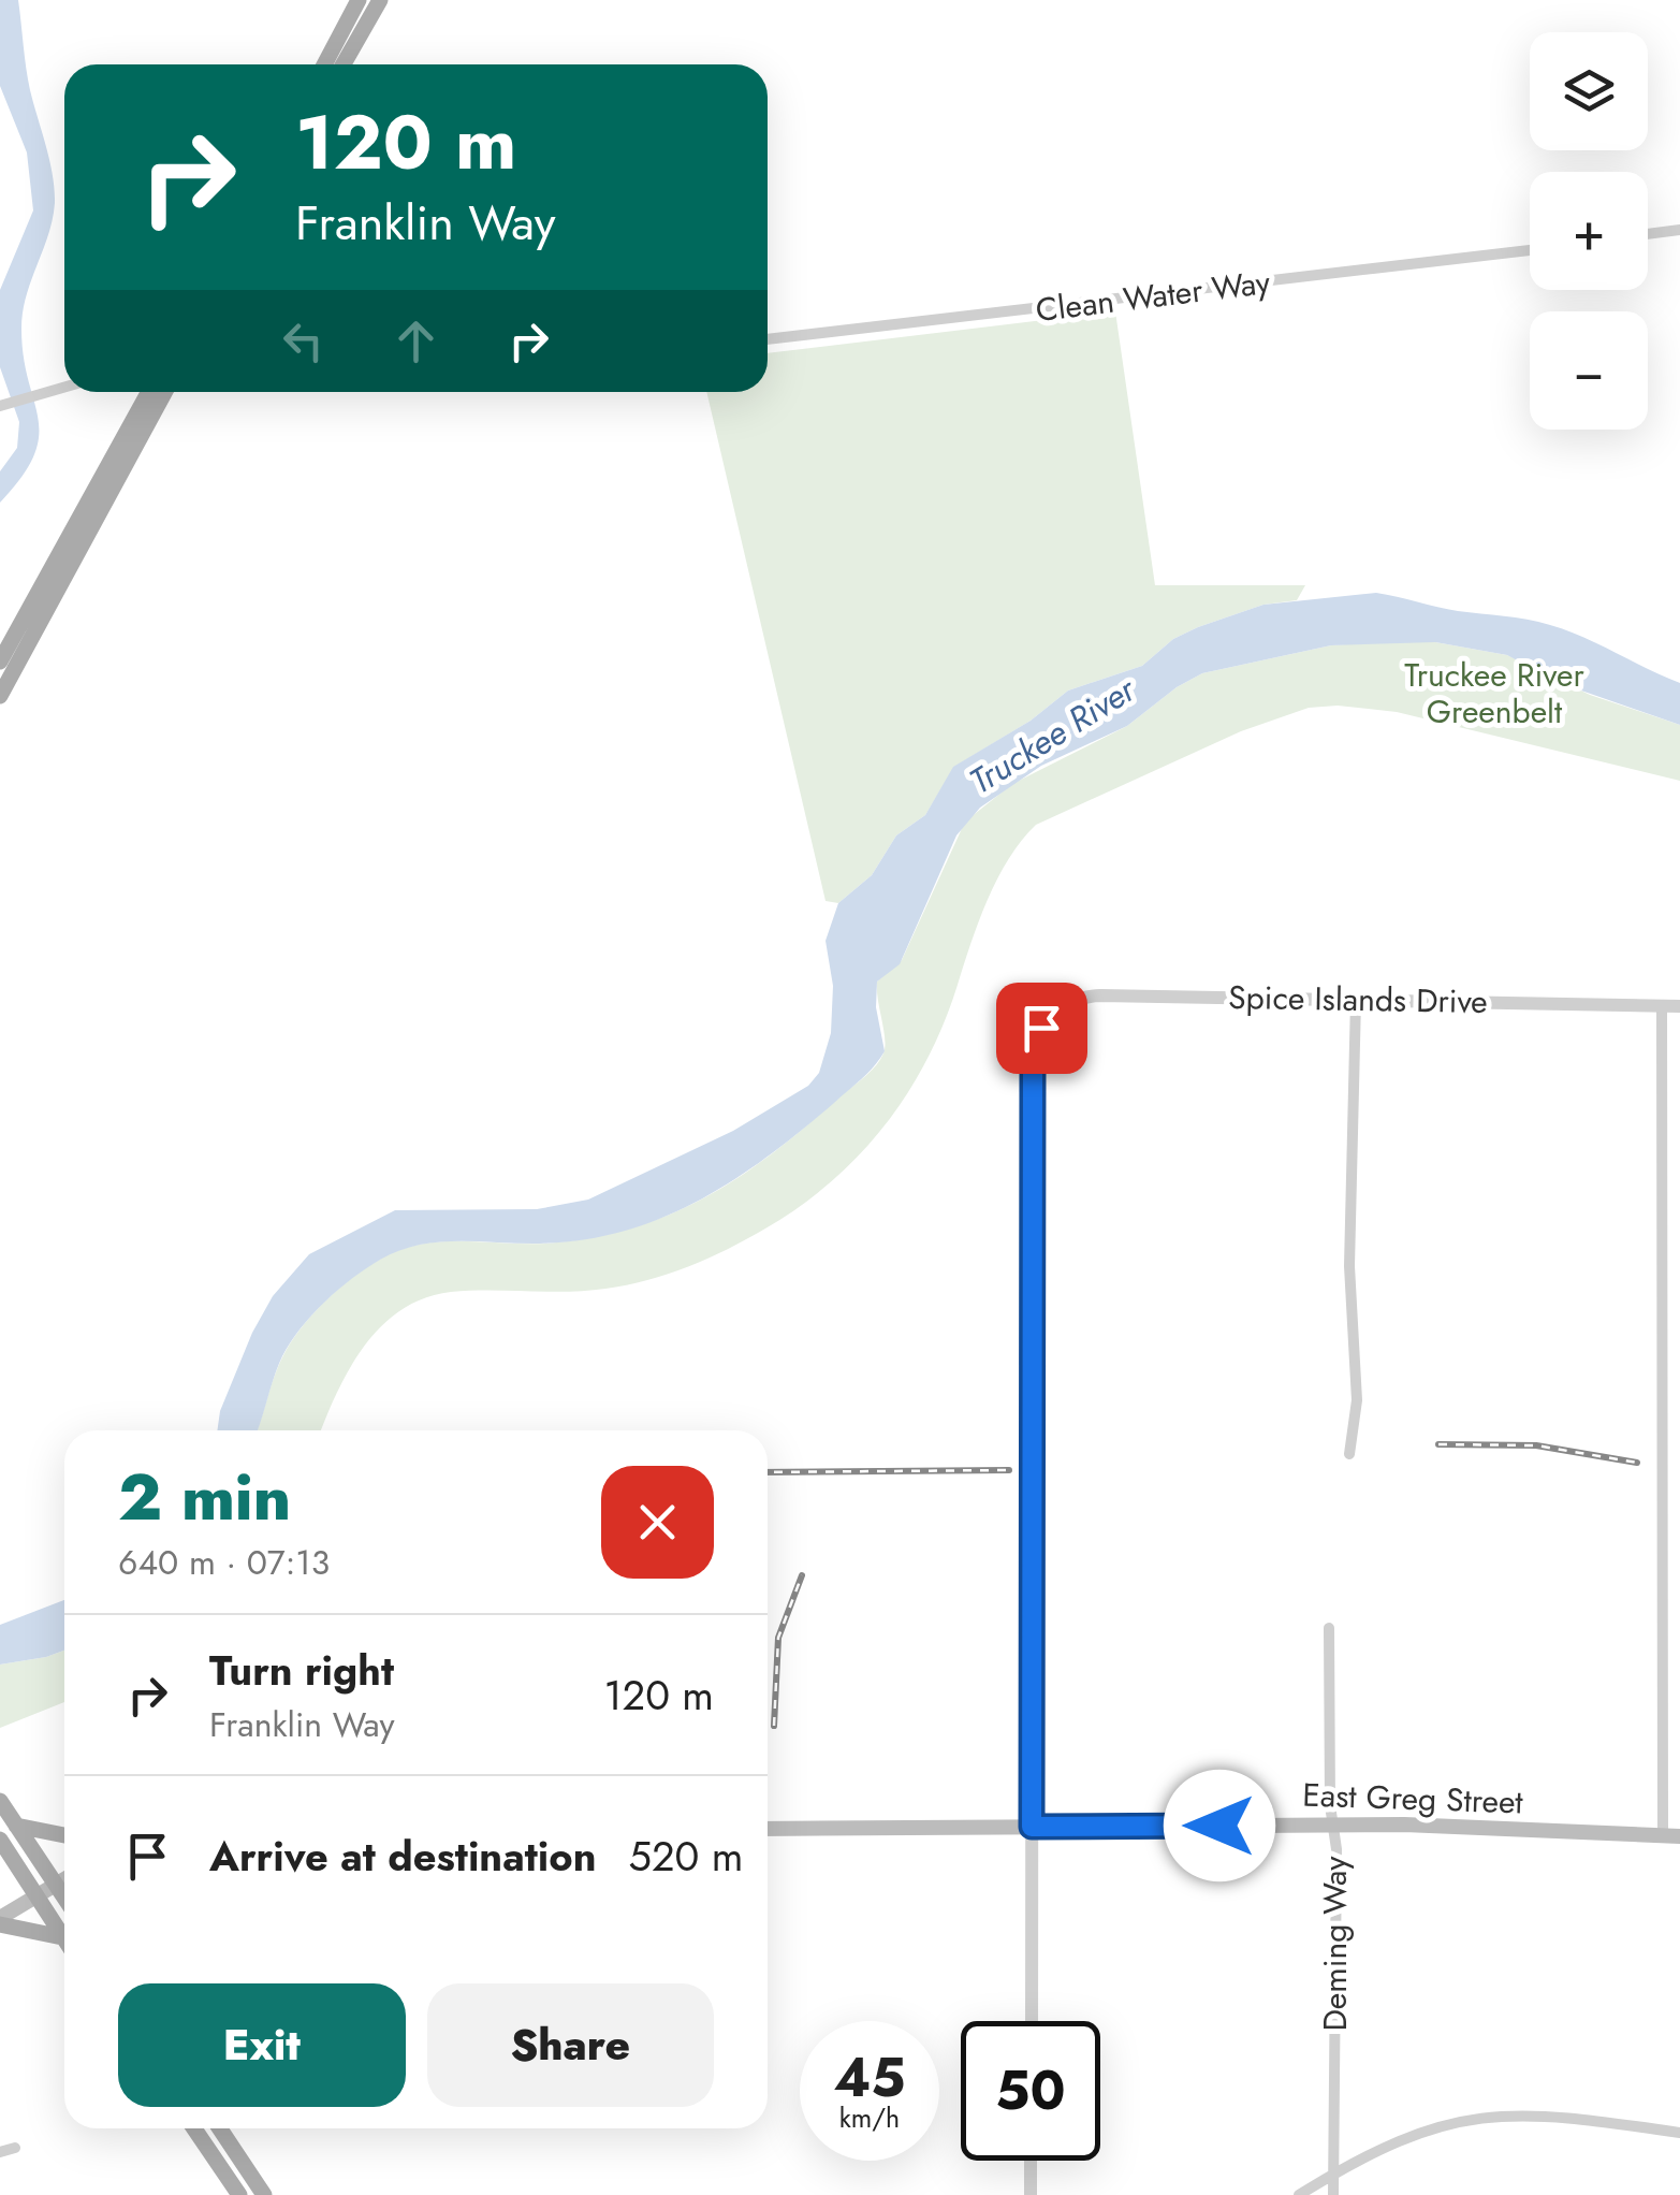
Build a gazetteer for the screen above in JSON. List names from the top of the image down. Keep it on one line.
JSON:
{"streets":{"main road":["East Greg Street"],"street":["Clean Water Way","Spice Islands Drive","Deming Way"]},"crossings":[["Spice Islands Drive","East Greg Street"],["East Greg Street","Deming Way"]],"water":["Truckee River"],"parks":["Truckee River Greenbelt"],"page":{"map_buttons":["+","−"],"turn":["120 m","Franklin Way"],"heading":["2 min","640 m · 07:13"],"list":[{"name":"Turn right","note":"Franklin Way","value":"120 m"},{"name":"Arrive at destination","value":"520 m"}],"buttons":["Exit","Share"],"speed":"45 km/h","limit":"50"}}
